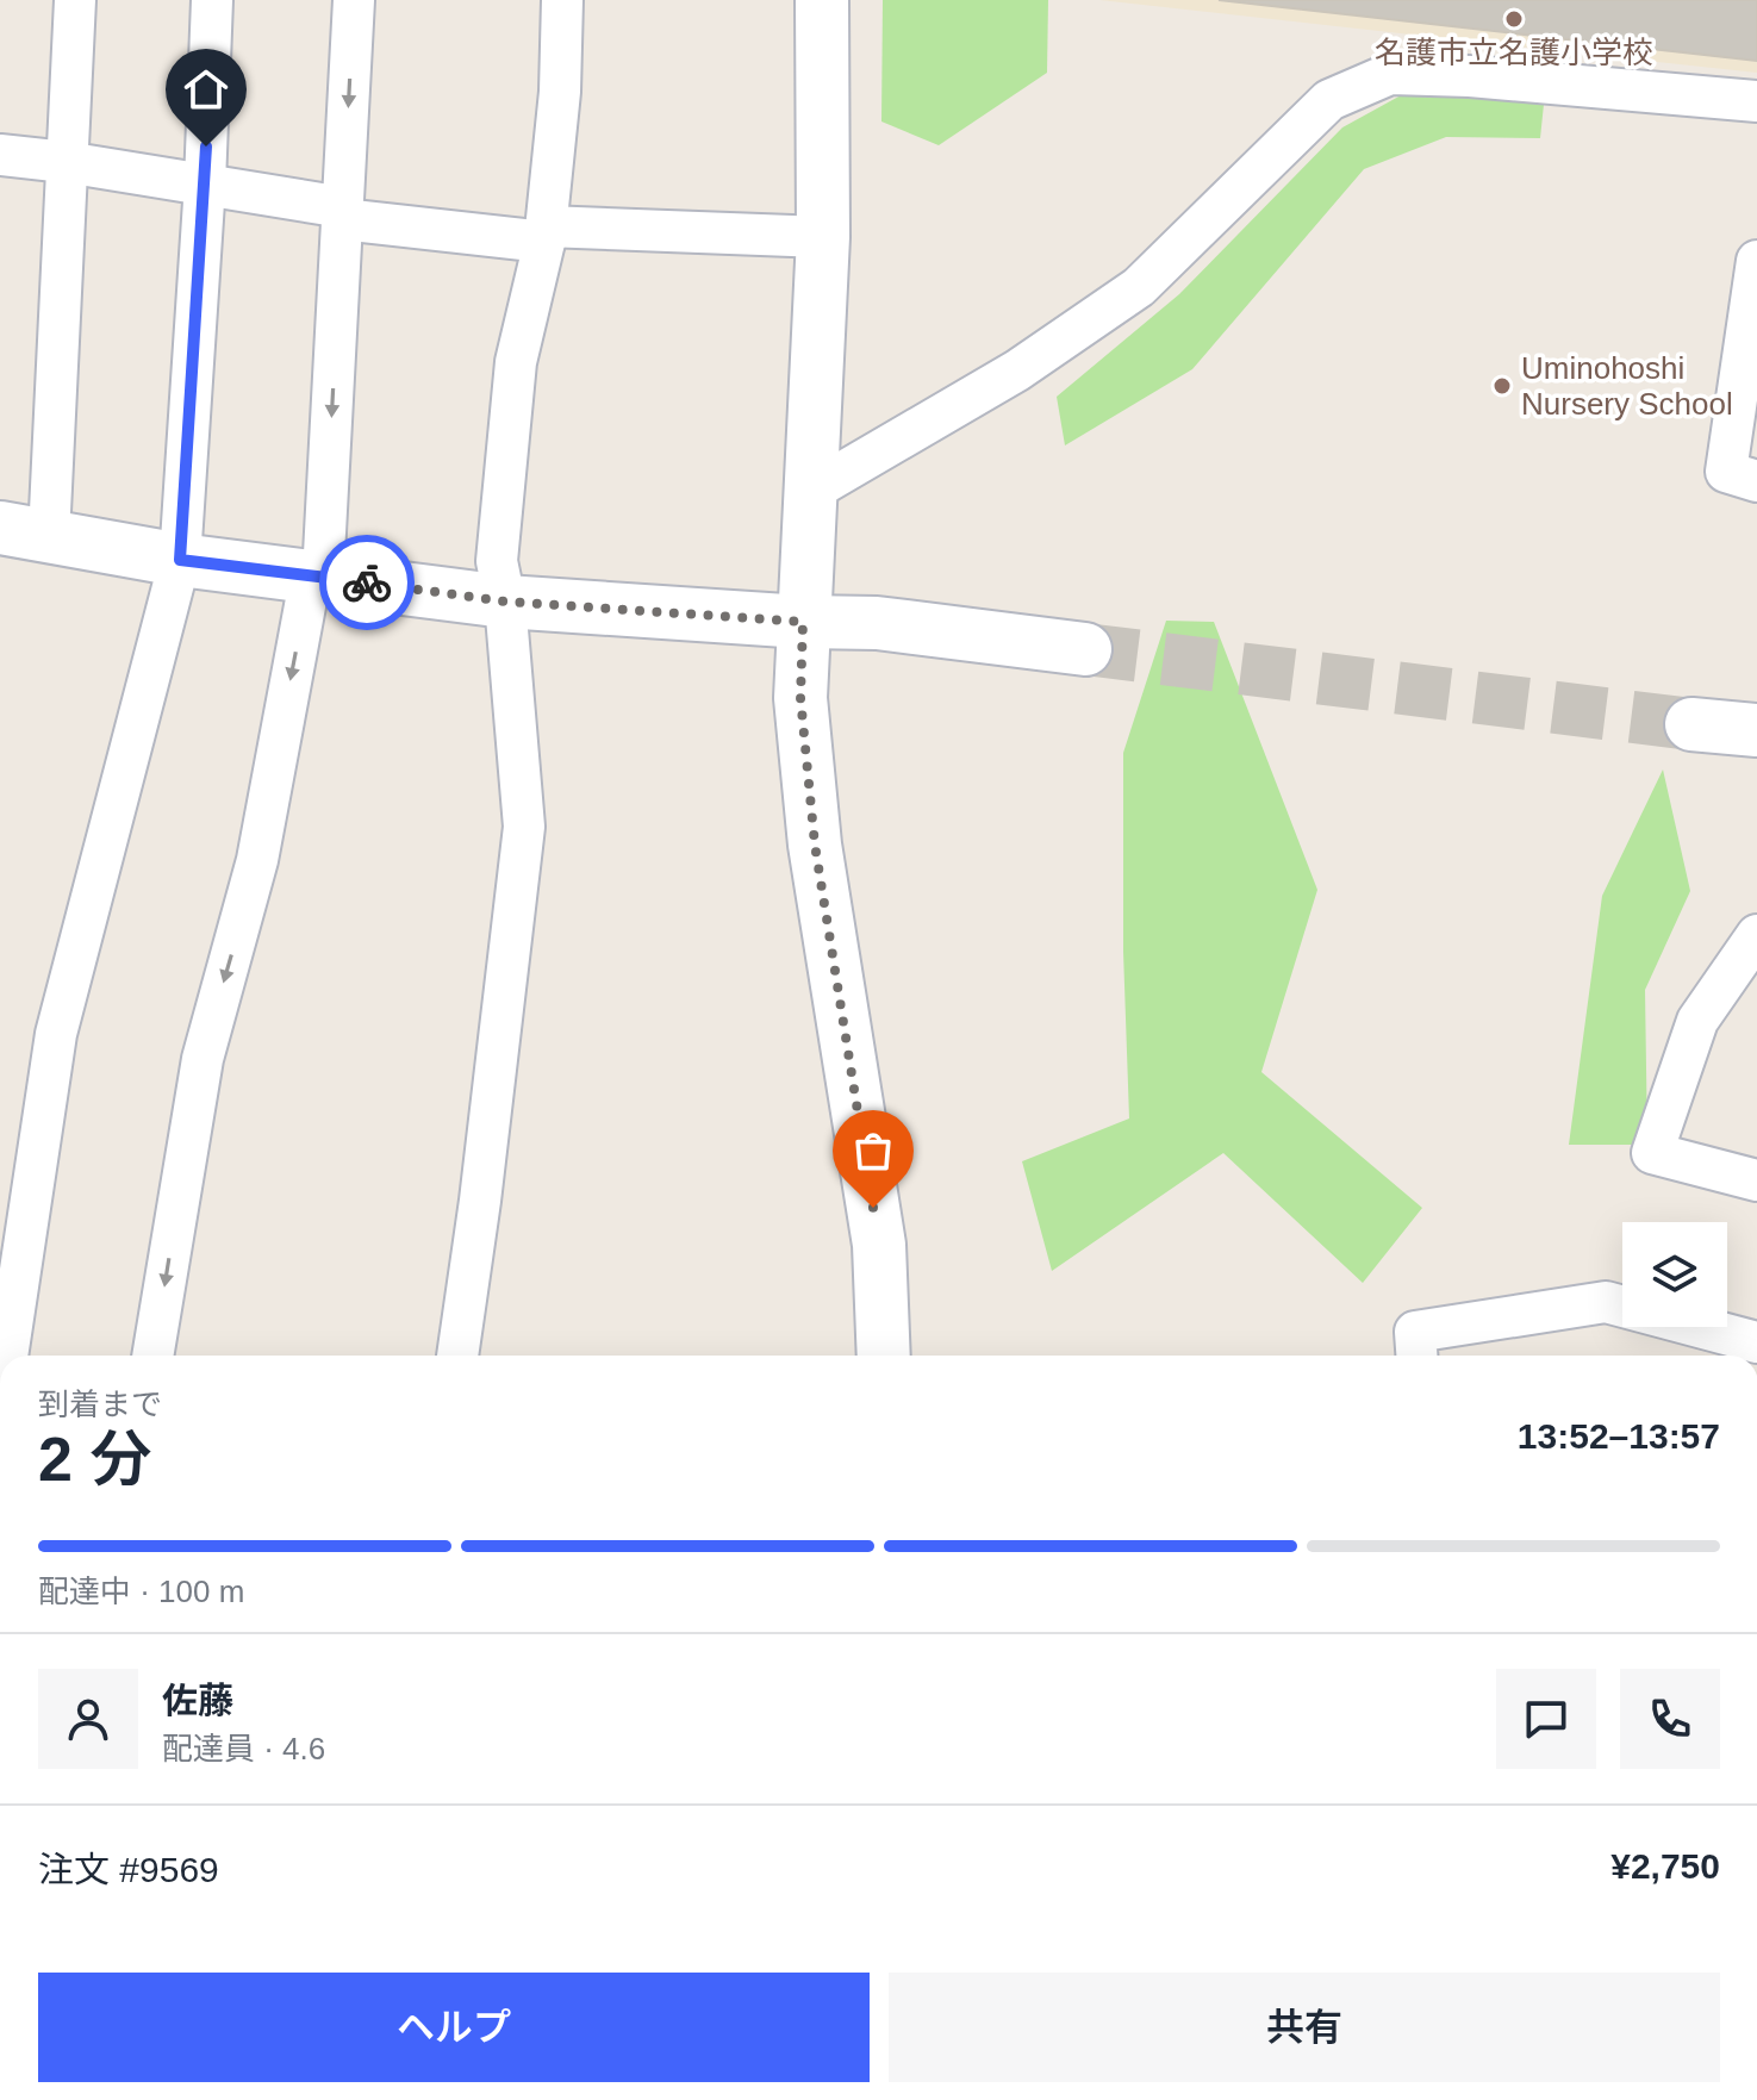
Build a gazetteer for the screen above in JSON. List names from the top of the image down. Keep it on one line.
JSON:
{"places":["名護市立名護小学校","Uminohoshi Nursery School"],"page":{"heading":["2 分","到着まで","13:52–13:57"],"panel":["佐藤","配達員 · 4.6","注文 #9569","¥2,750"],"bar":"配達中 · 100 m","buttons":["ヘルプ","共有"]}}
